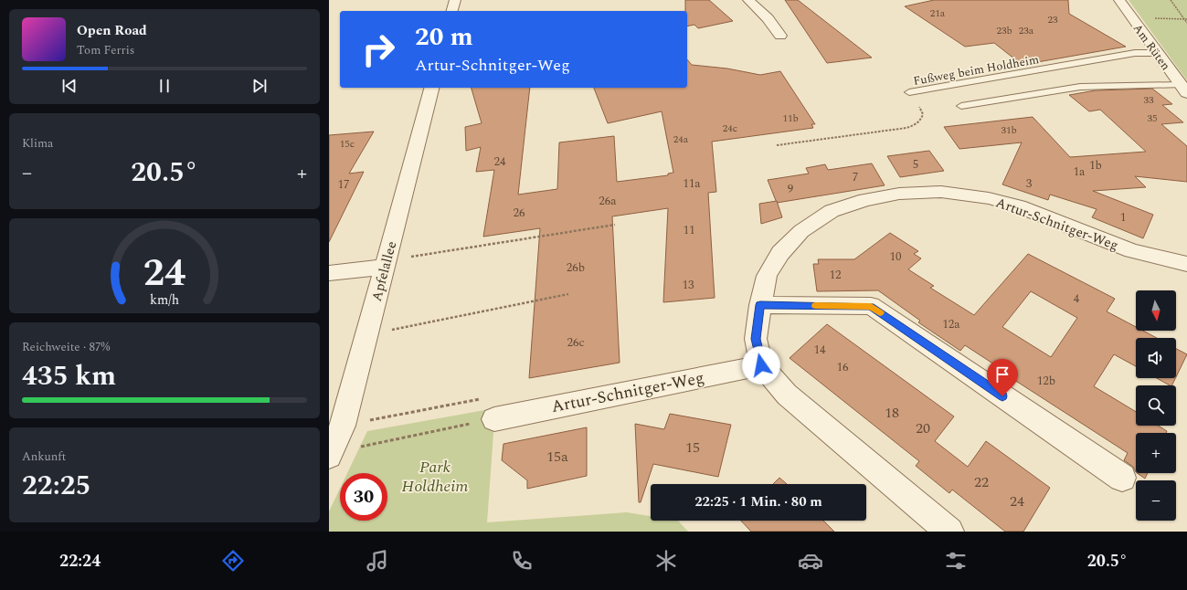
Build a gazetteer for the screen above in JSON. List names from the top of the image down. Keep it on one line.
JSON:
{"streets":{"street":["Am Rüten","Artur-Schnitger-Weg","Apfelallee"],"lane":["Fußweg beim Holdheim"]},"crossings":[["Am Rüten","Fußweg beim Holdheim"]],"parks":["Park Holdheim"],"house_numbers":["21a","23","23b","23a","33","11b","35","24c","31b","24a","15c","24","5","1b","1a","7","11a","3","17","9","26a","26","1","11","10","26b","12","13","4","12a","26c","14","16","12b","18","20","15","15a","22","24"],"north":"bottom","page":{"turn":["20 m","Artur-Schnitger-Weg"],"song":["Open Road","Tom Ferris"],"tile":["Klima",["Reichweite · 87%","435 km"],["Ankunft","22:25"]],"heat":["−","20.5°","+"],"map_buttons":["+","−"],"limit":"30","trip":"22:25 · 1 Min. · 80 m","tabs":["22:24","20.5°"],"gauge":["24","km/h"]}}
